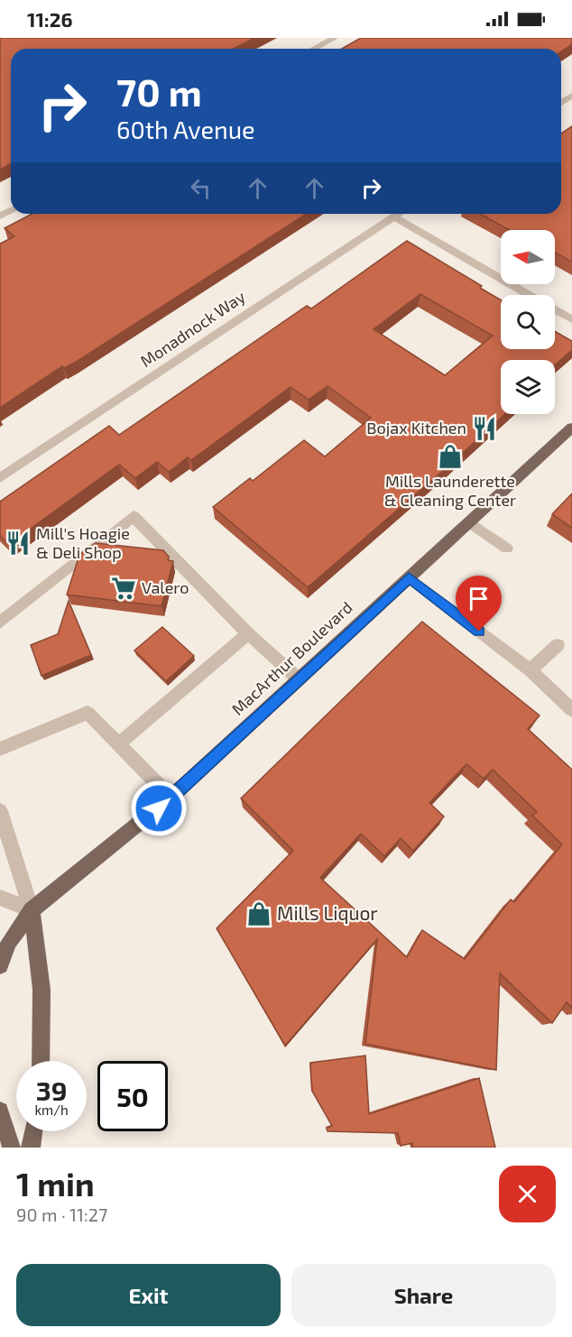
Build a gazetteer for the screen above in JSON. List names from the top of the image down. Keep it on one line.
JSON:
{"streets":{"main road":["MacArthur Boulevard"],"street":["Monadnock Way"]},"places":{"restaurant":["Bojax Kitchen","Mill's Hoagie & Deli Shop"],"shop":["Mills Launderette & Cleaning Center","Mills Liquor"],"supermarket":["Valero"]},"north":"left","page":{"status":"11:26","turn":["70 m","60th Avenue"],"speed":"39 km/h","limit":"50","heading":["1 min","90 m · 11:27"],"buttons":["Exit","Share"]}}
